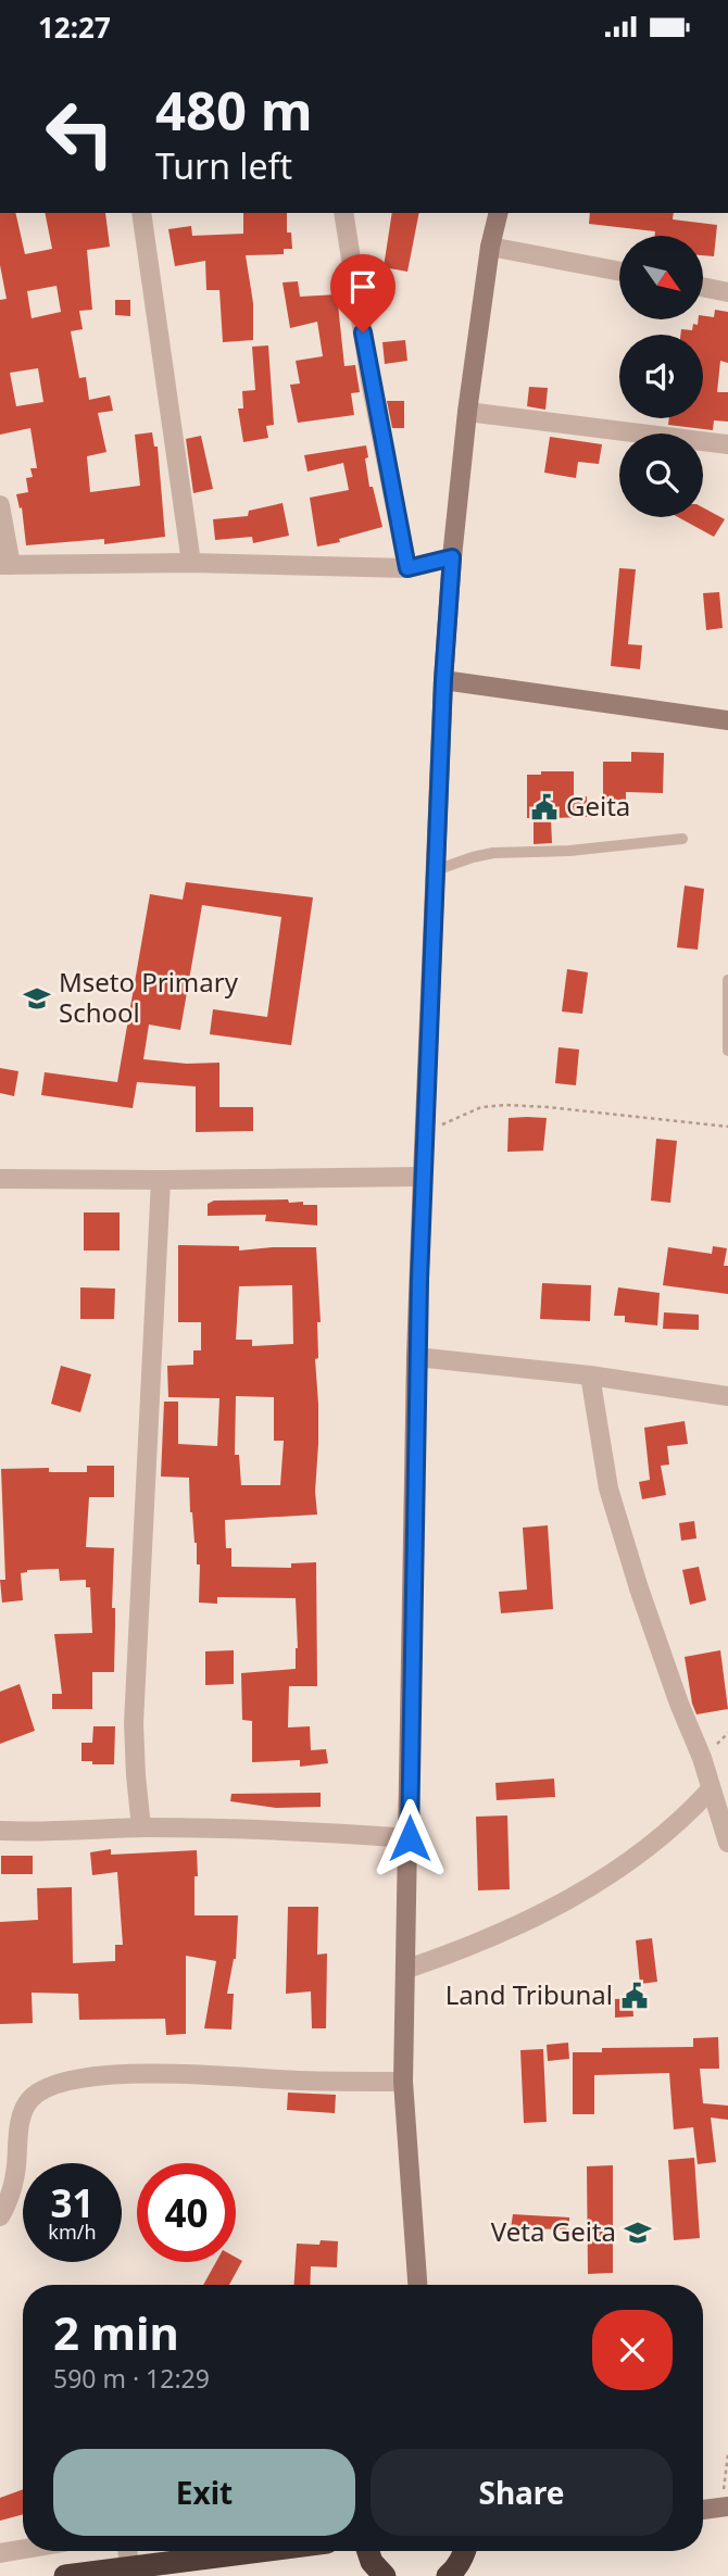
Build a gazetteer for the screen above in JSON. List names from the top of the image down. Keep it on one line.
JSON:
{"places":{"public building":["Geita","Land Tribunal"],"school or university":["Mseto Primary School","Veta Geita"]},"north":"bottom right","page":{"status":"12:27","turn":["480 m","Turn left"],"speed":"31 km/h","limit":"40","heading":["2 min","590 m · 12:29"],"buttons":["Exit","Share"]}}
